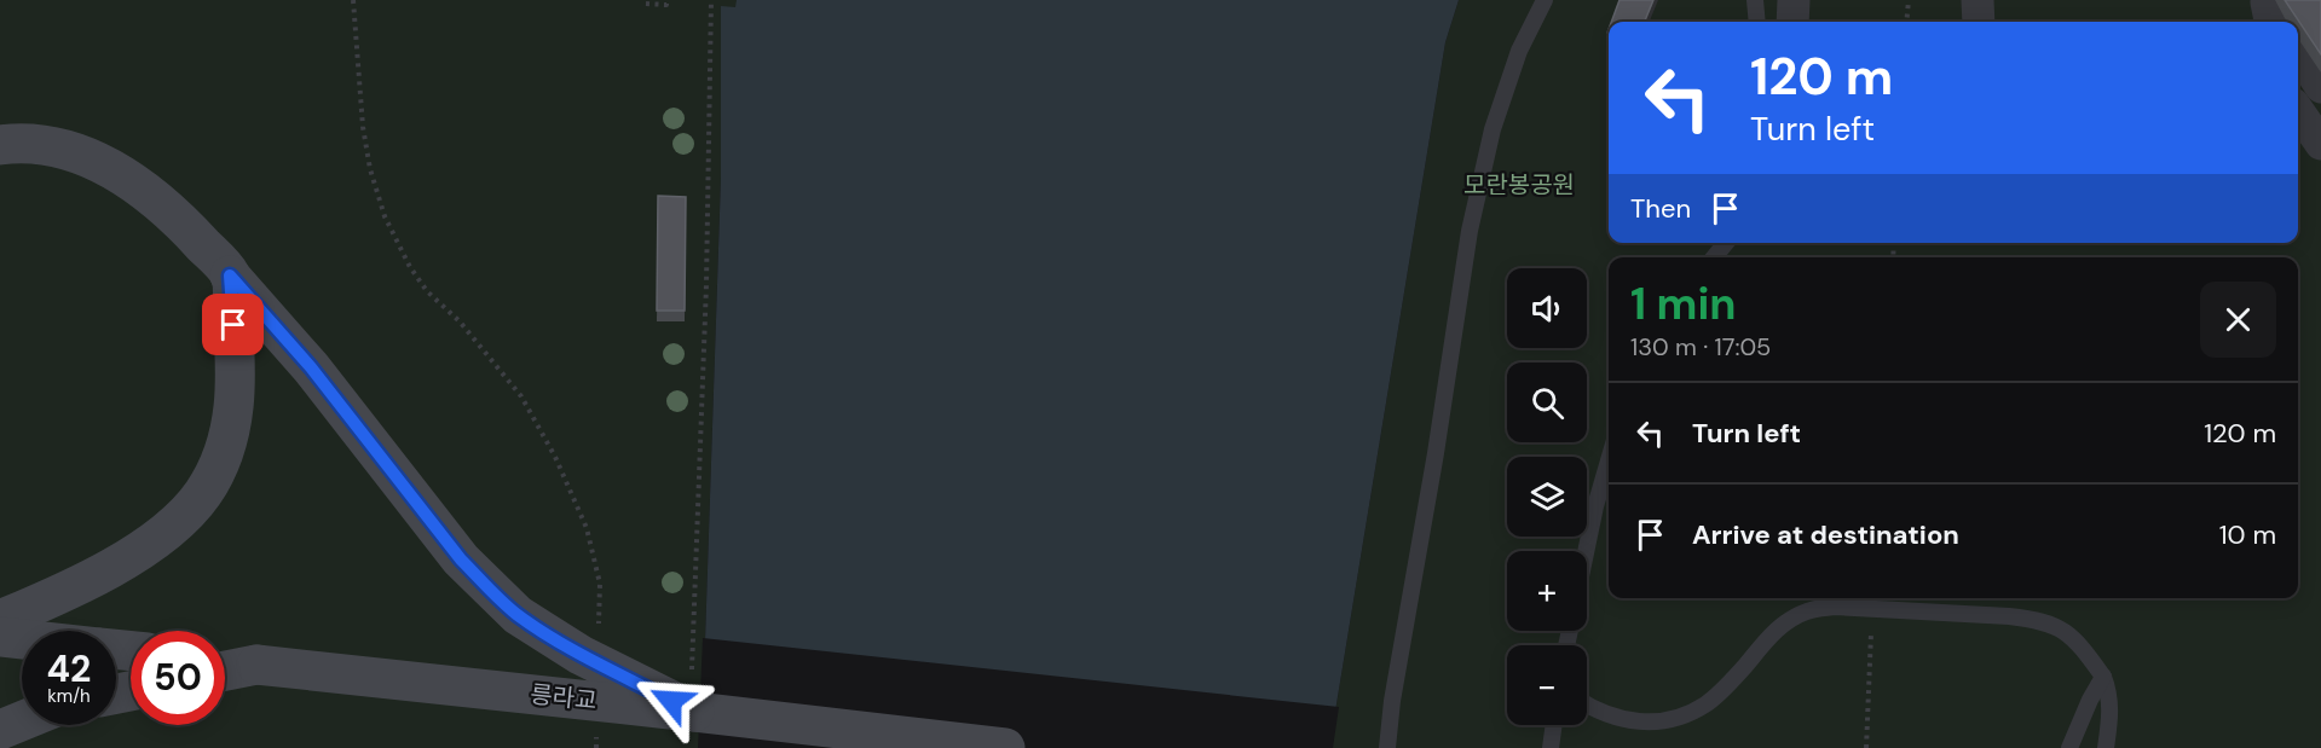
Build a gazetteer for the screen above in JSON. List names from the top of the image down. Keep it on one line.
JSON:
{"streets":{"main road":["릉라교"]},"parks":["모란봉공원"],"page":{"turn":["120 m","Turn left"],"then":"Then","heading":["1 min","130 m · 17:05"],"map_buttons":["+","−"],"list":[{"name":"Turn left","value":"120 m"},{"name":"Arrive at destination","value":"10 m"}],"speed":"42 km/h","limit":"50"}}
